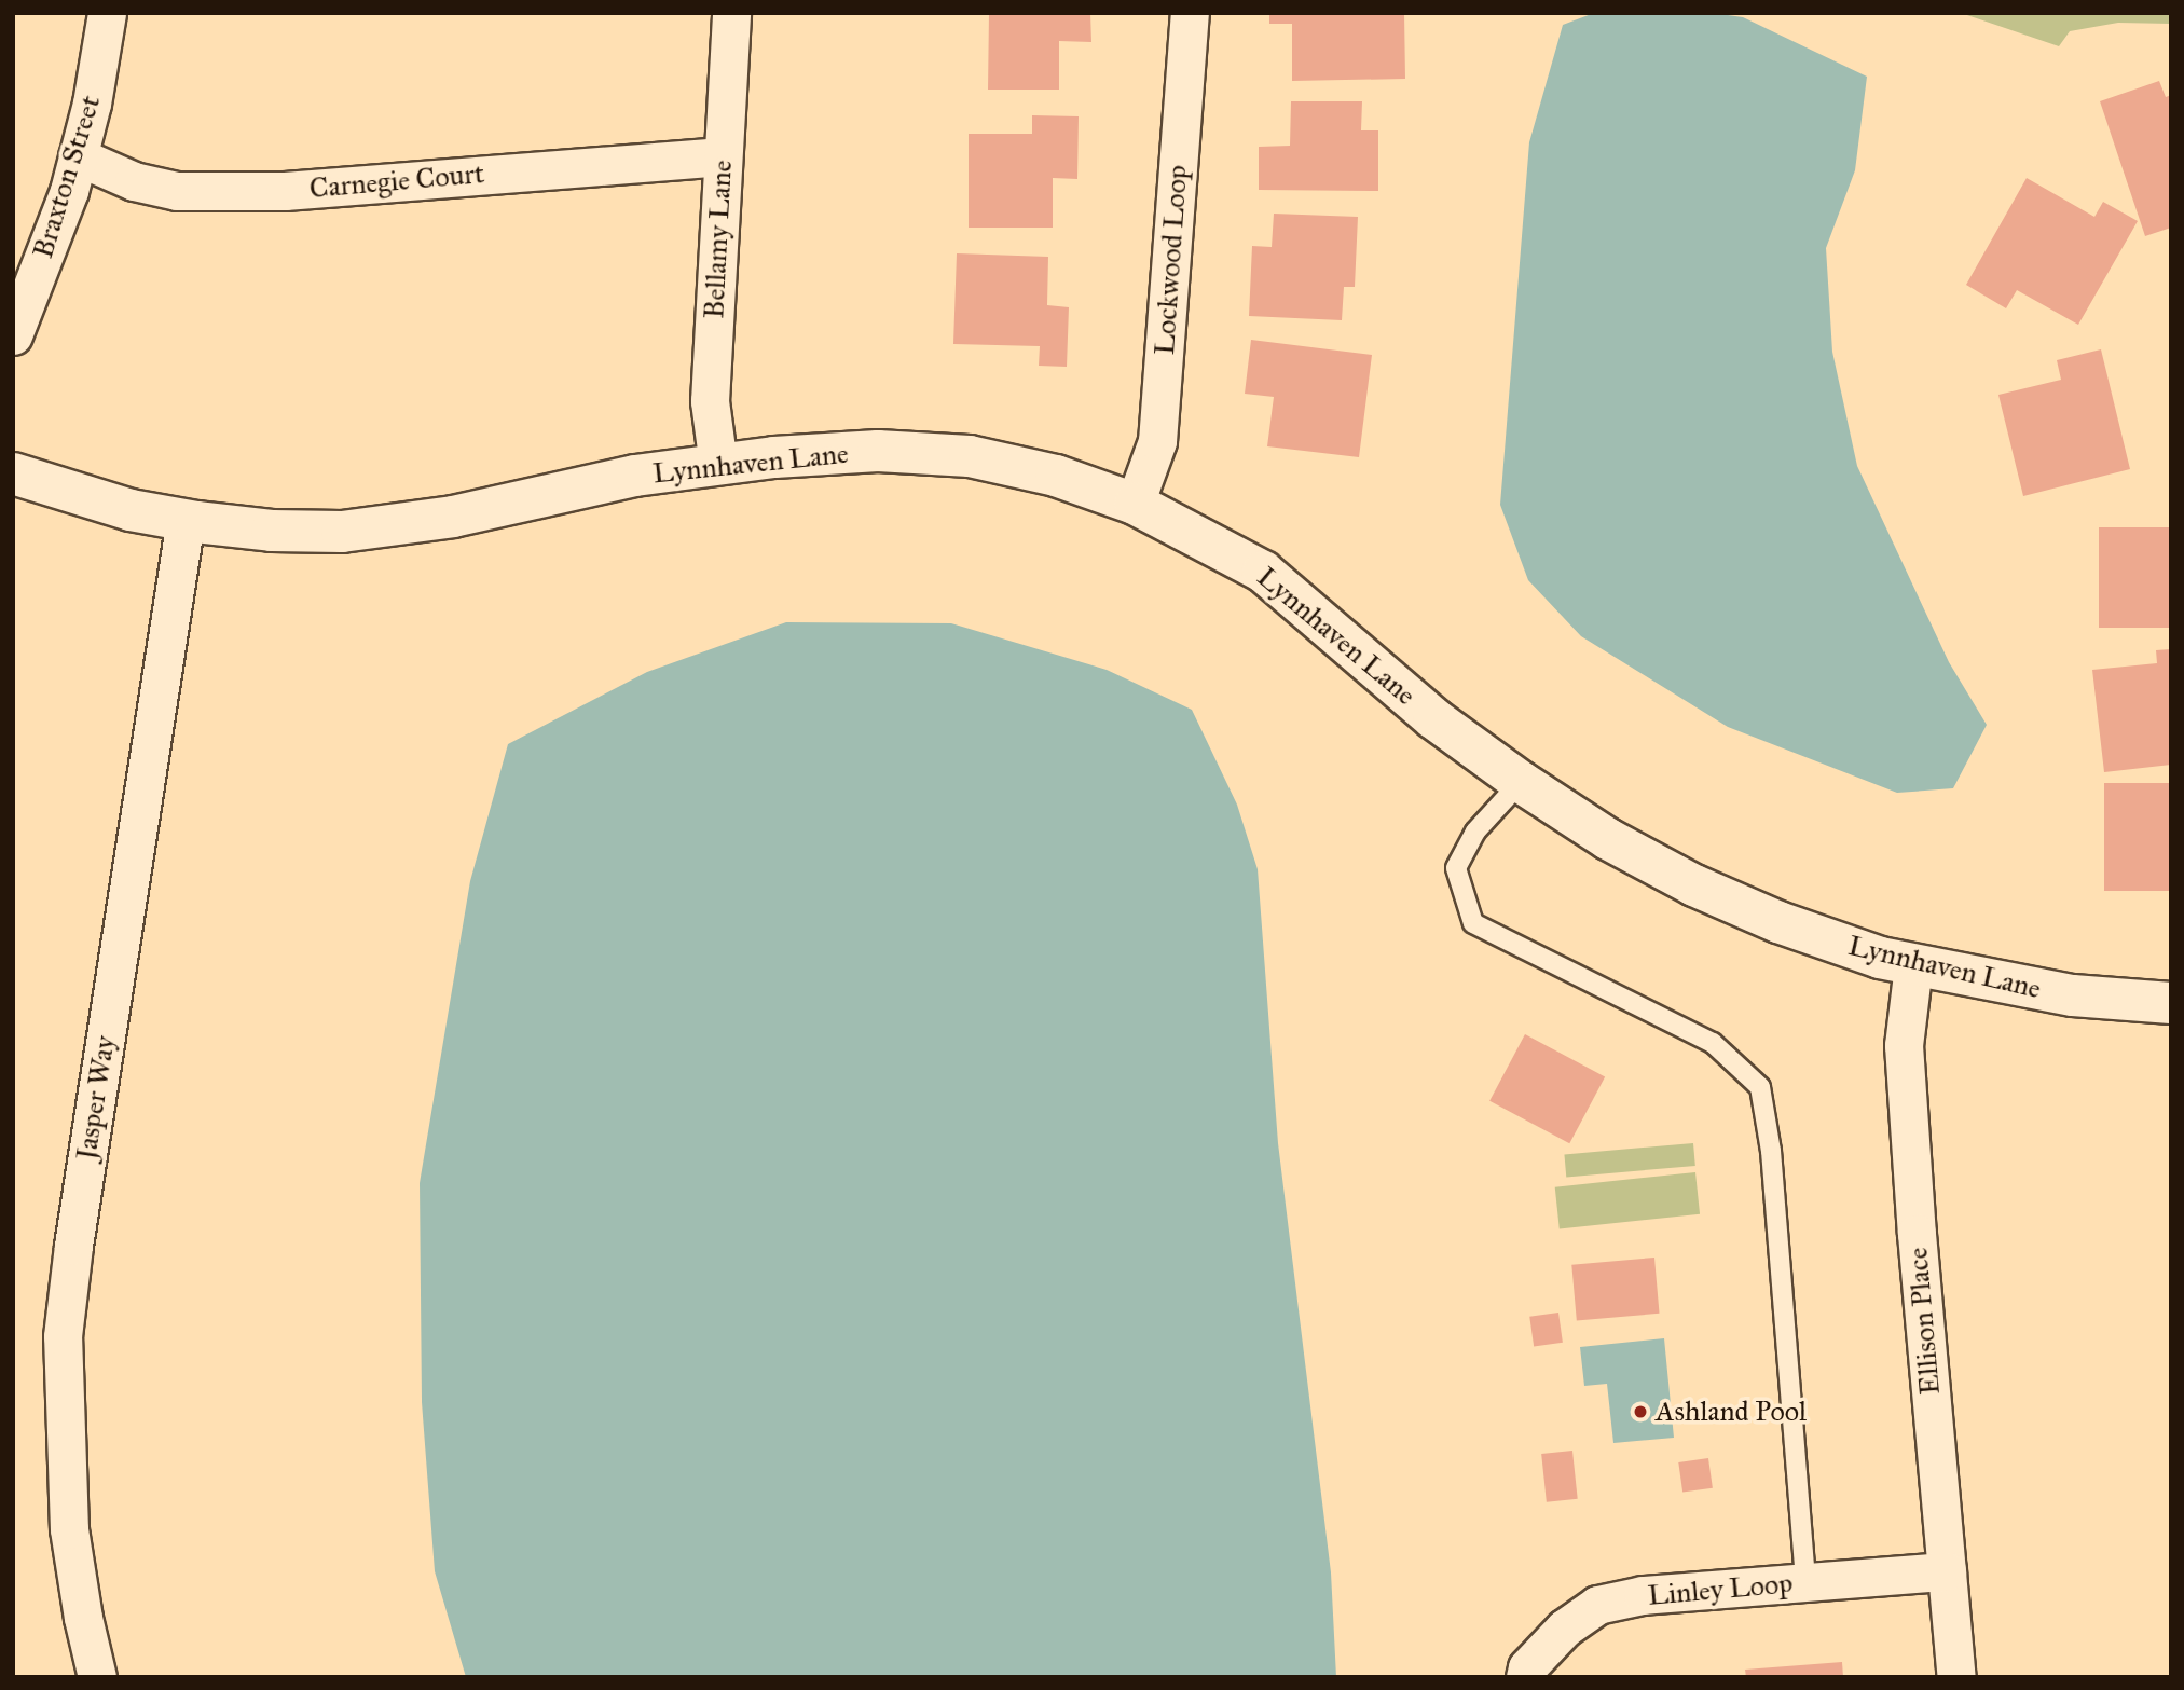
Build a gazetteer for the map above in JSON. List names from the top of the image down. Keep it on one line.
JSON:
{"streets":{"street":["Braxton Street","Carnegie Court","Bellamy Lane","Lockwood Loop","Lynnhaven Lane","Jasper Way","Ellison Place","Linley Loop"]},"crossings":[["Braxton Street","Carnegie Court"],["Carnegie Court","Bellamy Lane"],["Bellamy Lane","Lynnhaven Lane"],["Lockwood Loop","Lynnhaven Lane"],["Lynnhaven Lane","Jasper Way"],["Lynnhaven Lane","Ellison Place"],["Ellison Place","Linley Loop"]],"places":["Ashland Pool"]}
